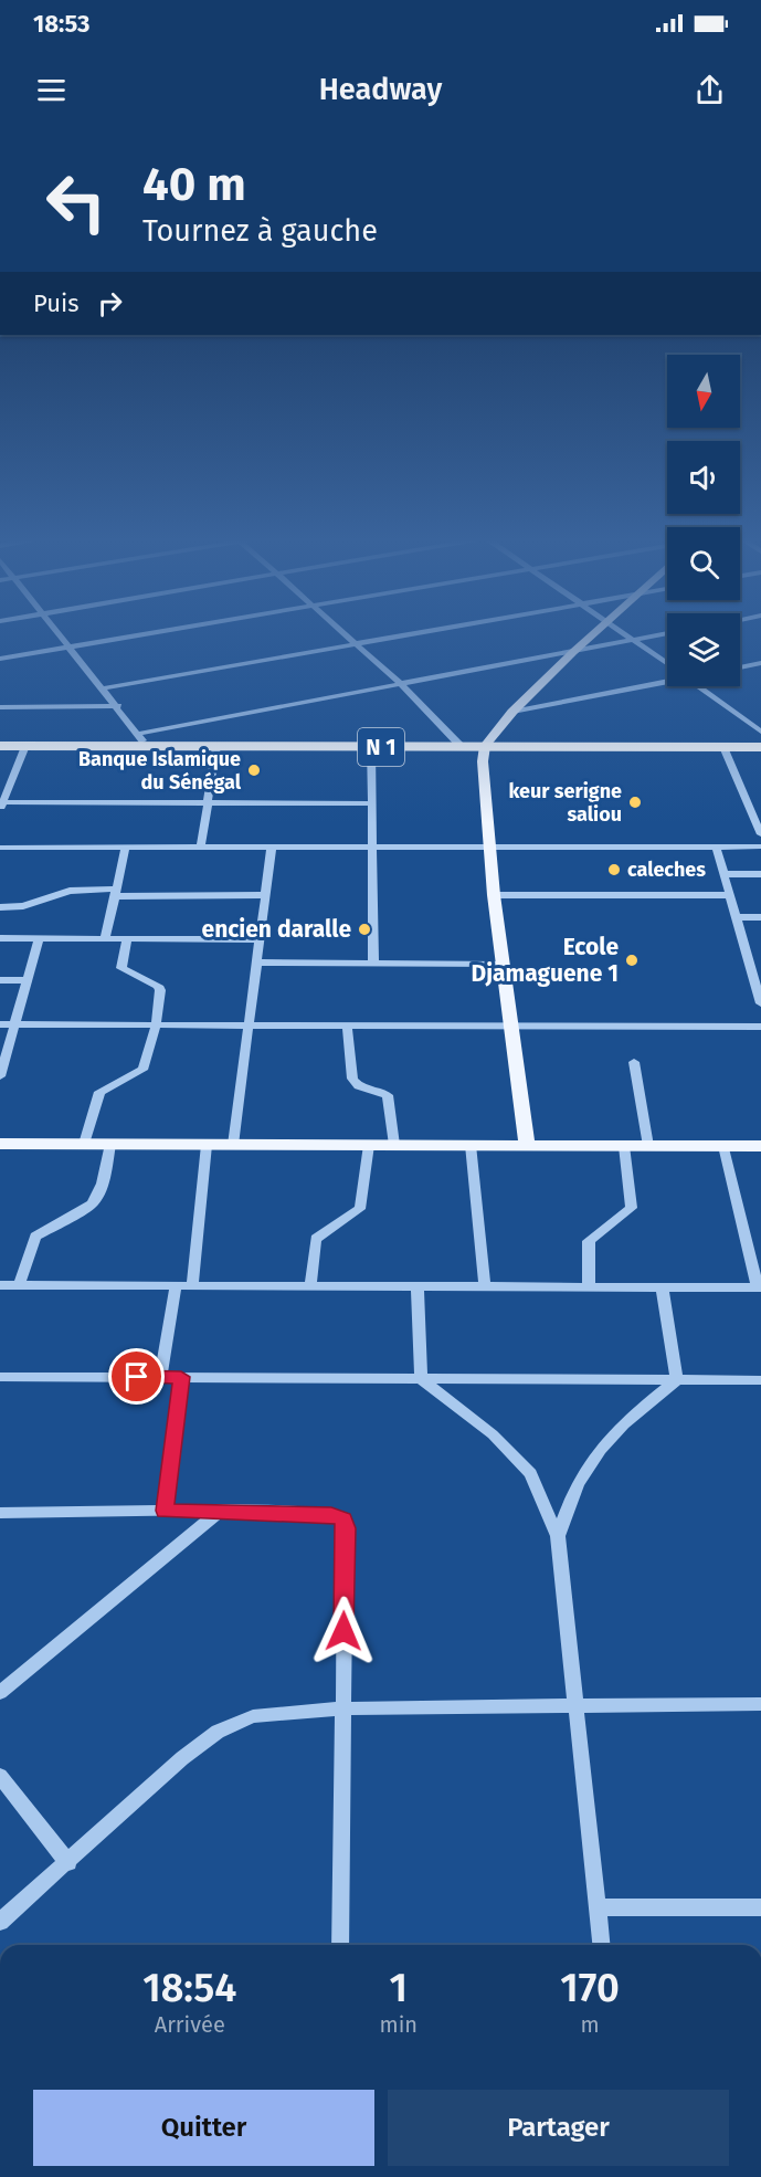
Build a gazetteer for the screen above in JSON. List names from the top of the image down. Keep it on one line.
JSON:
{"streets":{"highway":["N 1"]},"places":["Banque Islamique du Sénégal","keur serigne saliou","caleches","encien daralle","Ecole Djamaguene 1"],"north":"bottom","page":{"status":"18:53","header":"Headway","turn":["40 m","Tournez à gauche"],"then":"Puis","eta":["18:54","Arrivée","1","min","170","m"],"buttons":["Quitter","Partager"]}}
